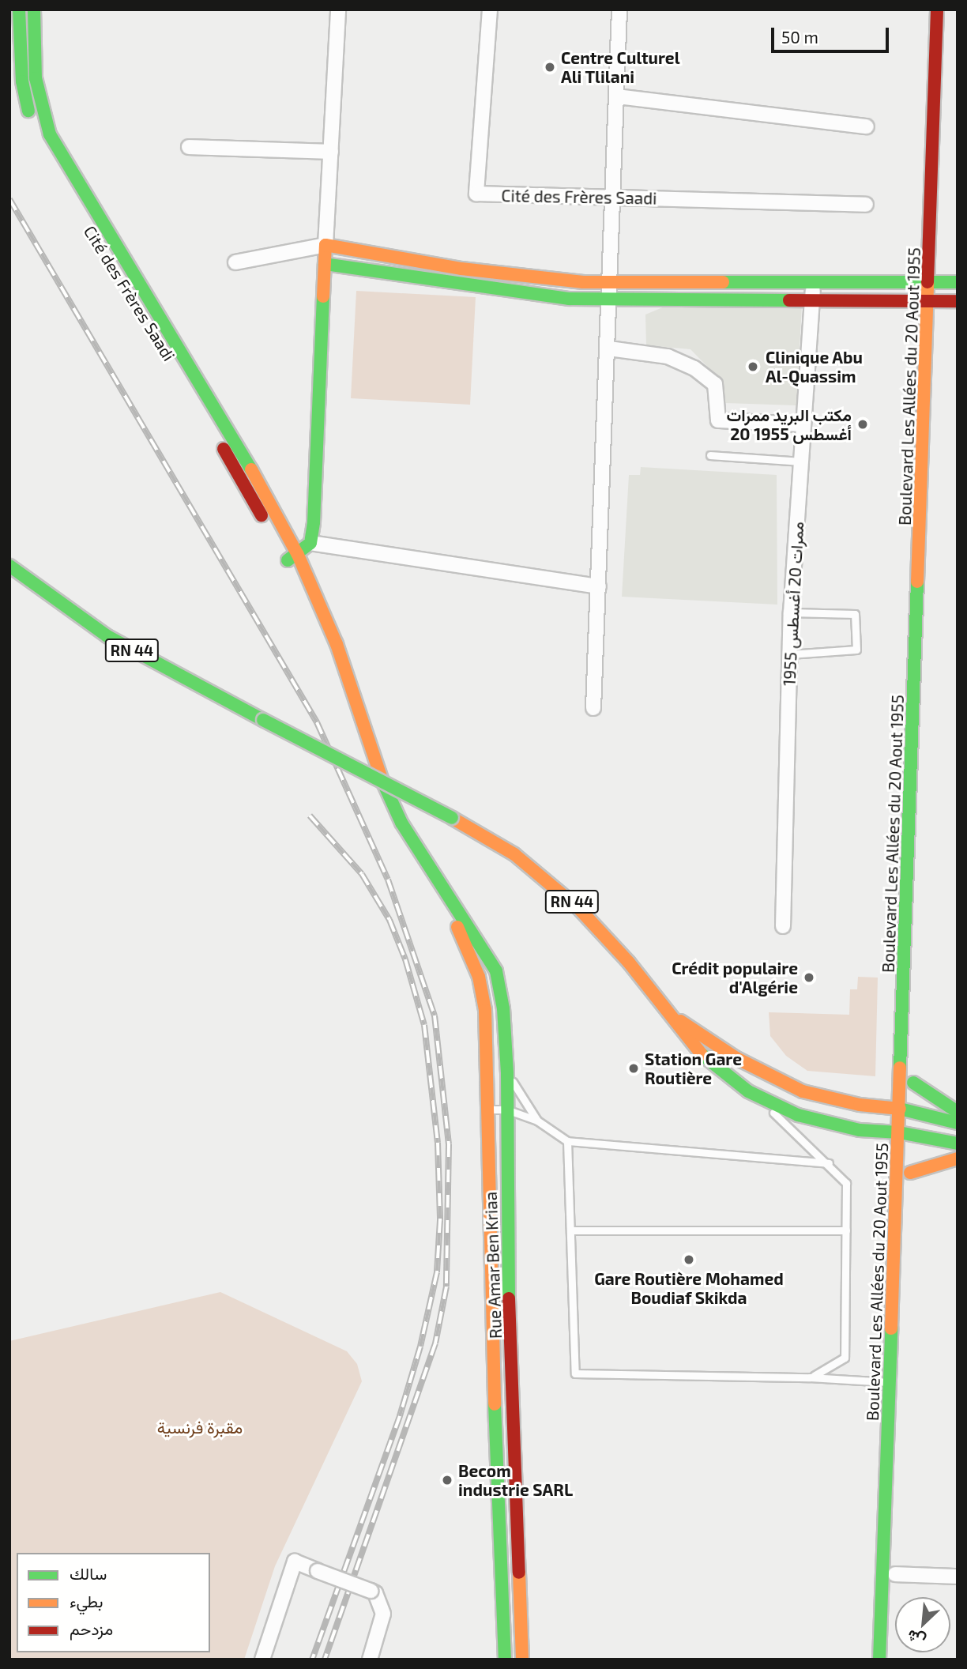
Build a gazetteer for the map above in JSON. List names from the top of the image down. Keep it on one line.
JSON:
{"streets":{"main road":["Cité des Frères Saadi","Boulevard Les Allées du 20 Aout 1955","RN 44","Rue Amar Ben Kriaa"],"street":["ممرات 20 أغسطس 1955"]},"crossings":[["Cité des Frères Saadi","Rue Amar Ben Kriaa"]],"parks":["مقبرة فرنسية"],"places":["Centre Culturel Ali Tlilani","Clinique Abu Al-Quassim","مكتب البريد ممرات 20 أغسطس 1955","Crédit populaire d'Algérie","Station Gare Routière","Gare Routière Mohamed Boudiaf Skikda","Becom industrie SARL"],"legend":["سالك","بطيء","مزدحم"],"scale_bar":"50 m","north":"bottom left"}
